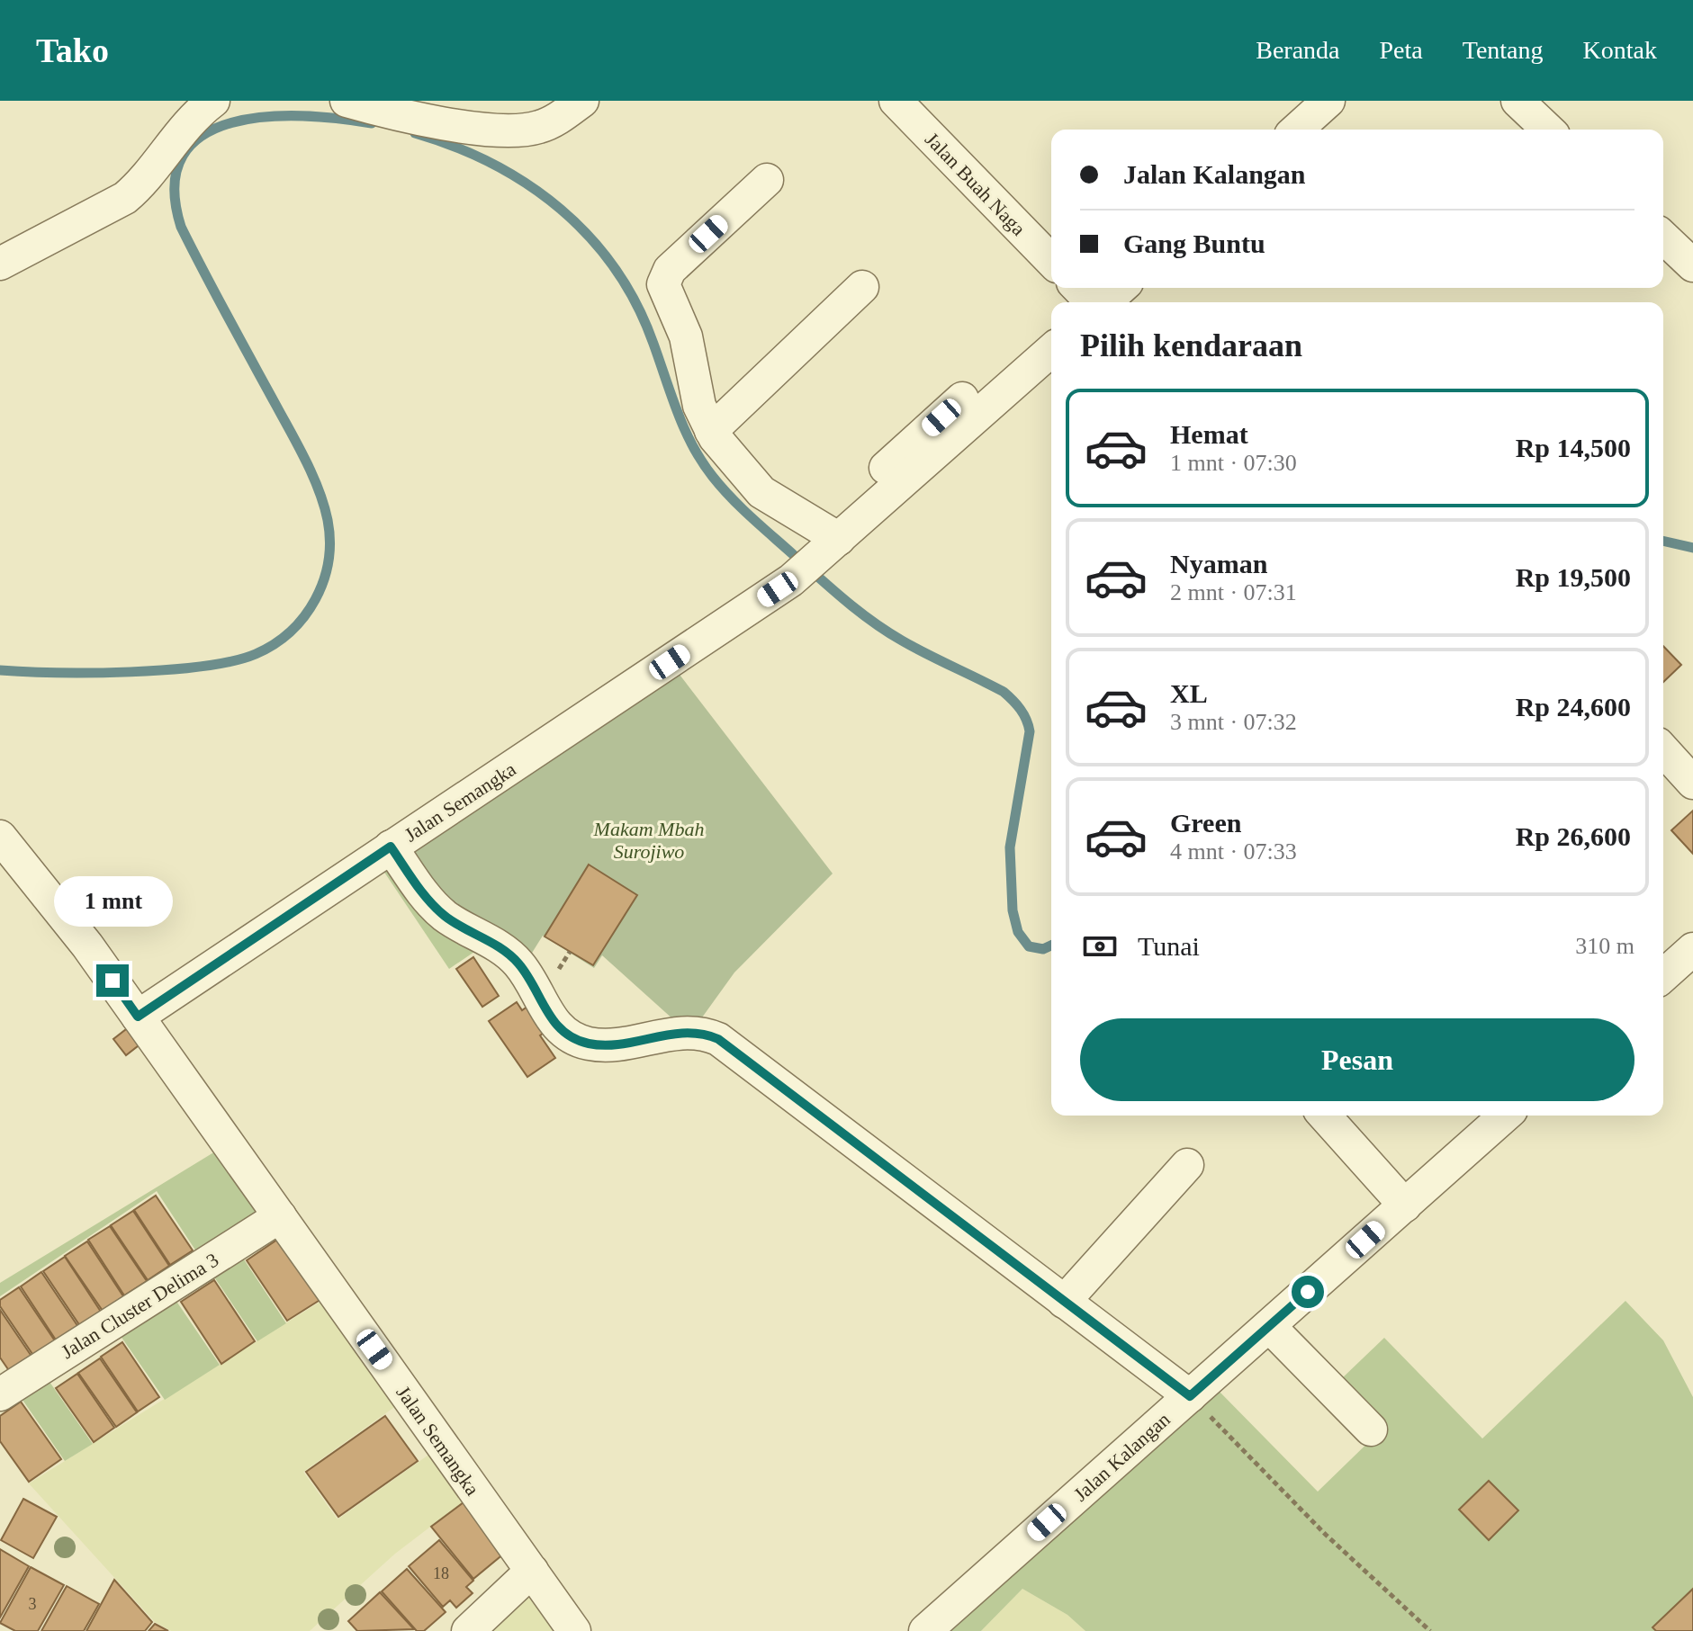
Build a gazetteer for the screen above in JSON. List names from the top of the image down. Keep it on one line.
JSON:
{"streets":{"street":["Jalan Buah Naga","Jalan Semangka","Jalan Cluster Delima 3","Jalan Kalangan"]},"crossings":[["Jalan Semangka","Jalan Cluster Delima 3"]],"parks":["Makam Mbah Surojiwo"],"house_numbers":["18","3"],"page":{"header":"Tako","nav":["Beranda","Peta","Tentang","Kontak"],"banner":["Jalan Kalangan","Gang Buntu"],"heading":"Pilih kendaraan","list":[{"name":"Hemat","note":"1 mnt · 07:30","value":"Rp 14,500"},{"name":"Nyaman","note":"2 mnt · 07:31","value":"Rp 19,500"},{"name":"XL","note":"3 mnt · 07:32","value":"Rp 24,600"},{"name":"Green","note":"4 mnt · 07:33","value":"Rp 26,600"}],"bubble":"1 mnt","pay":["Tunai","310 m"],"buttons":"Pesan"}}
